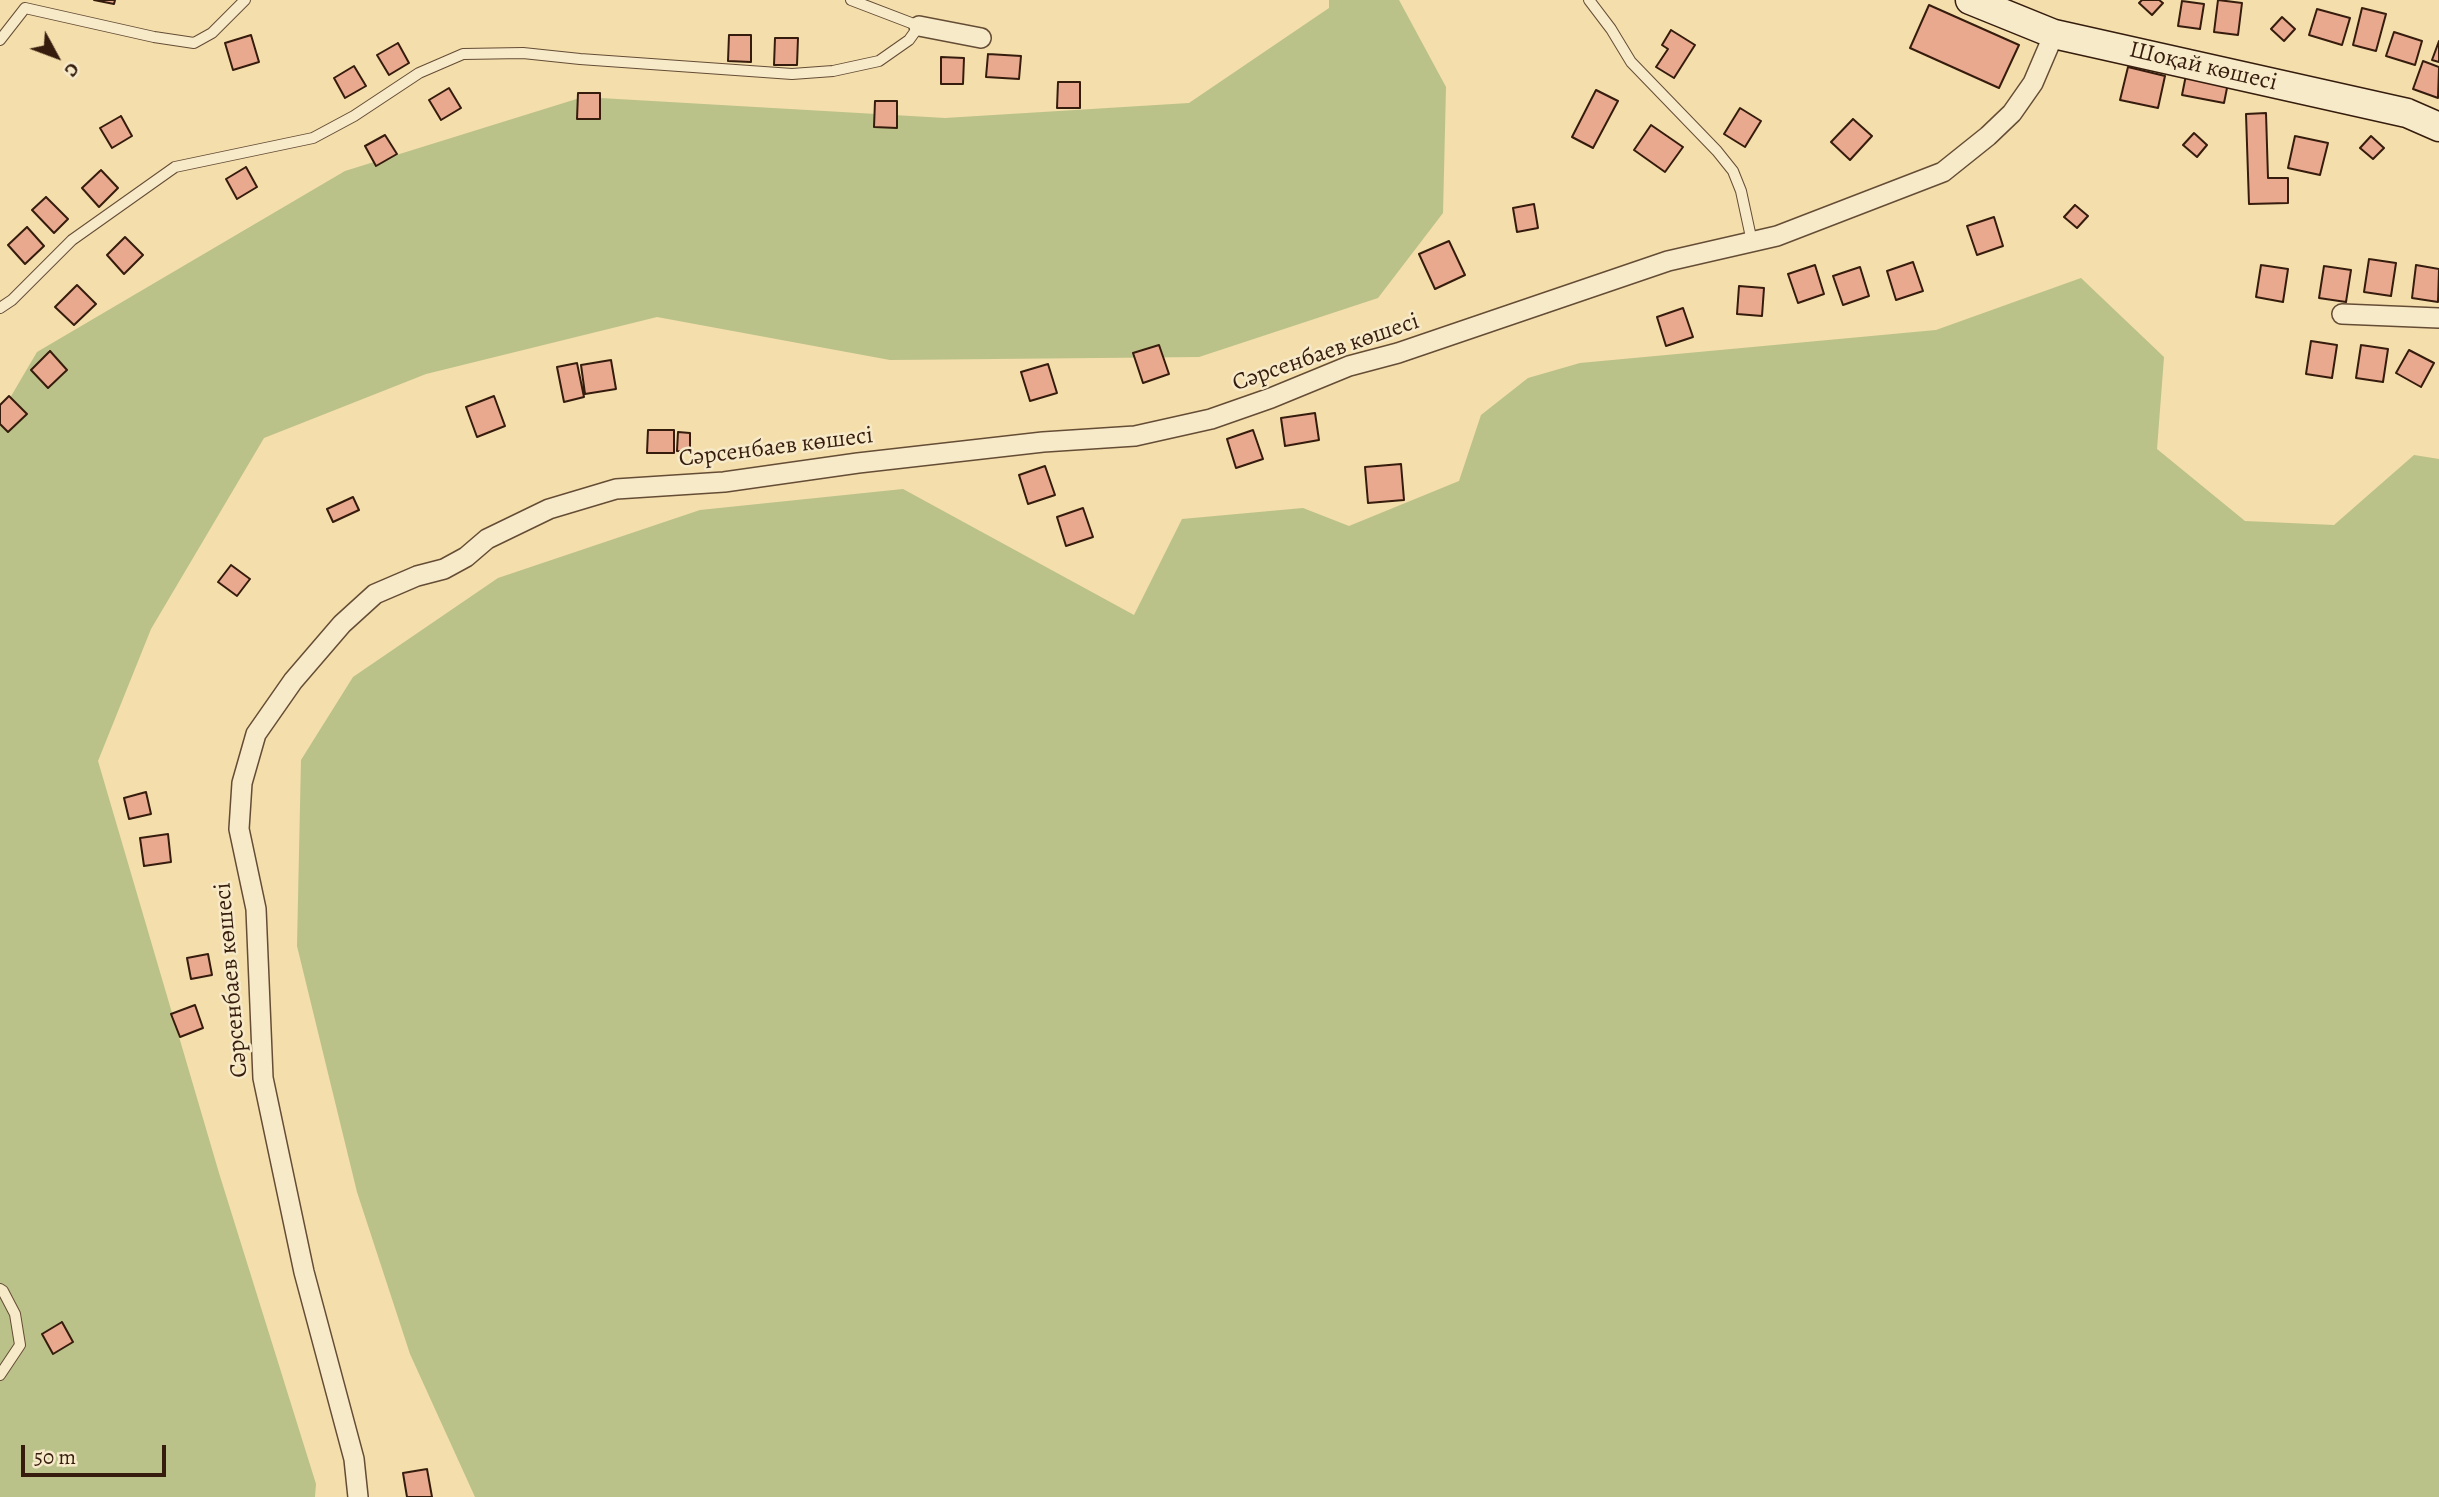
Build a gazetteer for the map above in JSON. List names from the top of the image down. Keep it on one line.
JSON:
{"streets":{"street":["Шоқай көшесі","Сәрсенбаев көшесі"]},"crossings":[["Шоқай көшесі","Сәрсенбаев көшесі"]],"scale_bar":"50 m","north":"bottom right"}
